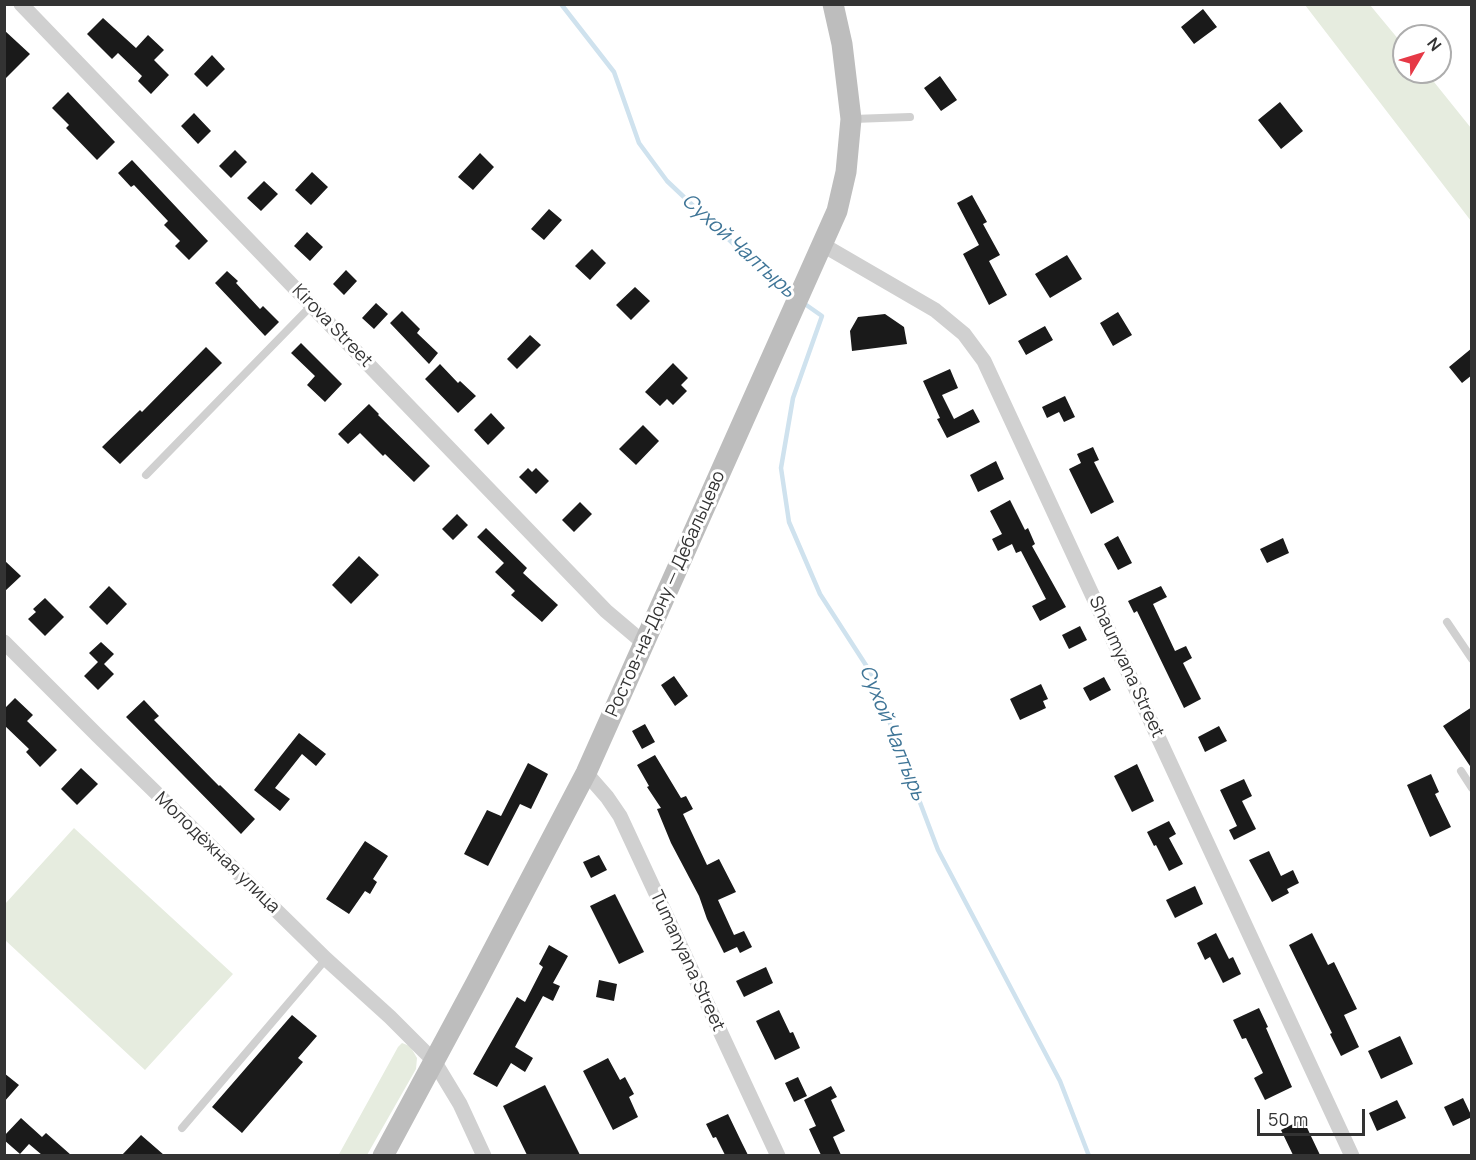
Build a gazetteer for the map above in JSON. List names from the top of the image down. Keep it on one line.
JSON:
{"streets":{"street":["Kirova Street","Ростов-на-Дону — Дебальцево","Shaumyana Street","Молодёжная улица","Tumanyana Street"]},"crossings":[["Kirova Street","Ростов-на-Дону — Дебальцево"],["Ростов-на-Дону — Дебальцево","Shaumyana Street"],["Ростов-на-Дону — Дебальцево","Молодёжная улица"],["Ростов-на-Дону — Дебальцево","Tumanyana Street"]],"water":["Сухой Чалтырь"],"scale_bar":"50 m","north":"top right"}
